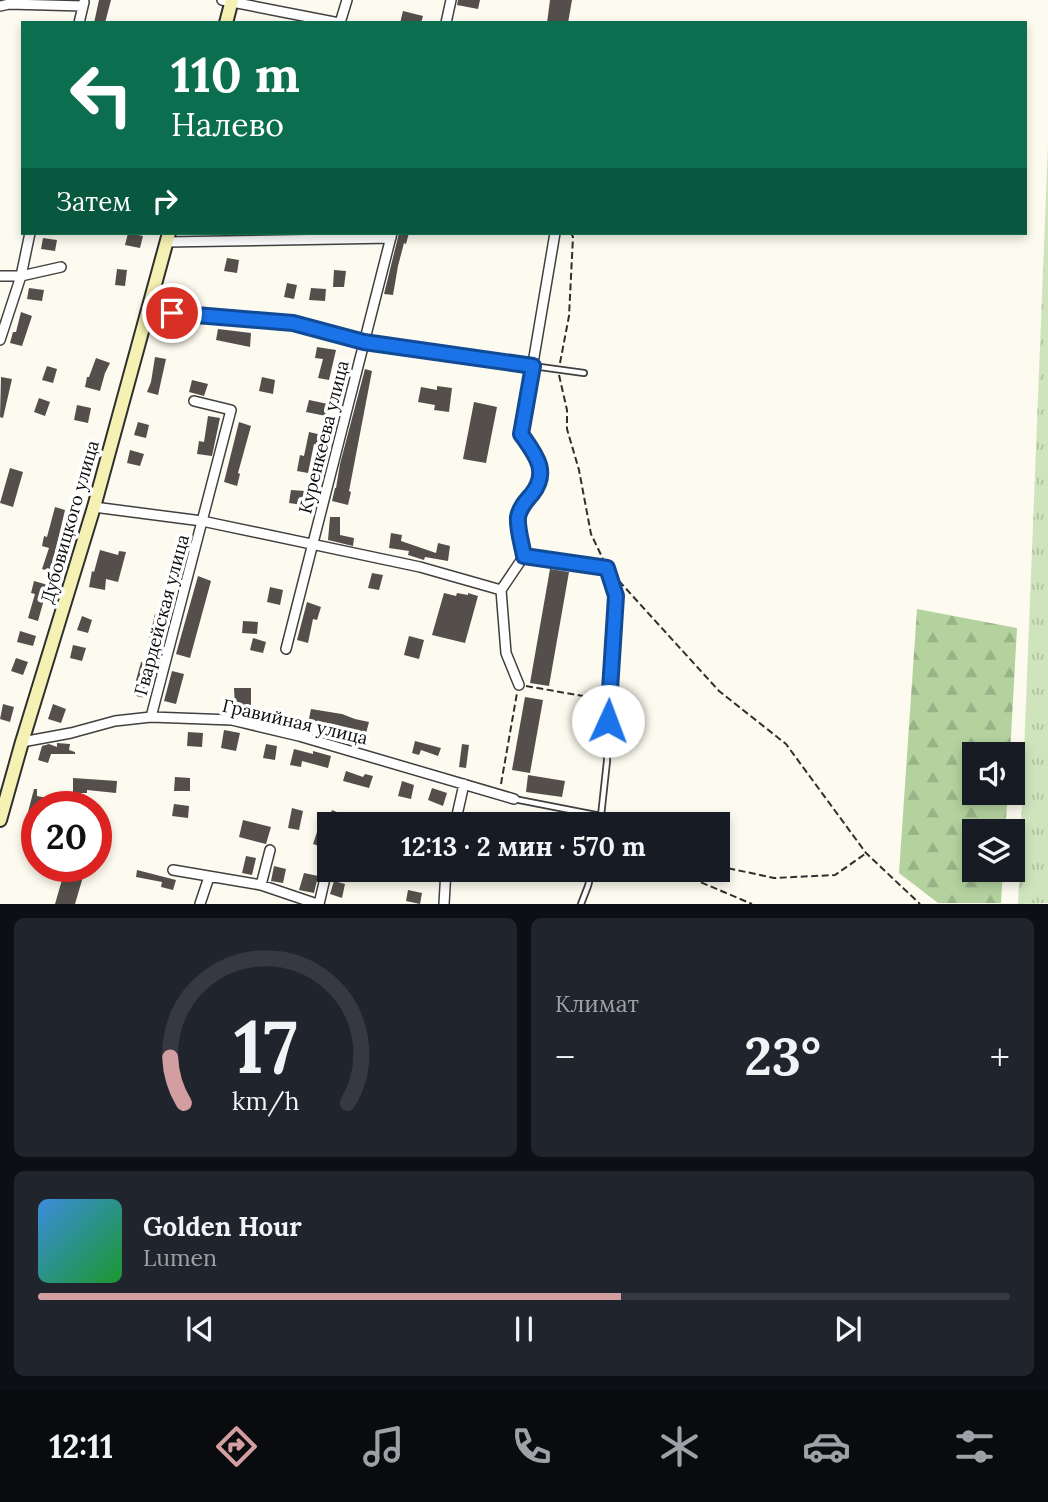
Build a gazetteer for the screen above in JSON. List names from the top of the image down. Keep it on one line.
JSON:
{"streets":{"street":["Куренкеева улица","Дубовицкого улица","Гвардейская улица","Гравийная улица"]},"crossings":[["Куренкеева улица","Гвардейская улица"],["Дубовицкого улица","Гвардейская улица"],["Дубовицкого улица","Гравийная улица"],["Гвардейская улица","Гравийная улица"]],"page":{"turn":["110 m","Налево"],"then":"Затем","limit":"20","trip":"12:13 · 2 мин · 570 m","tile":"Климат","heat":["−","23°","+"],"song":["Golden Hour","Lumen"],"tabs":"12:11","gauge":["17","km/h"]}}
